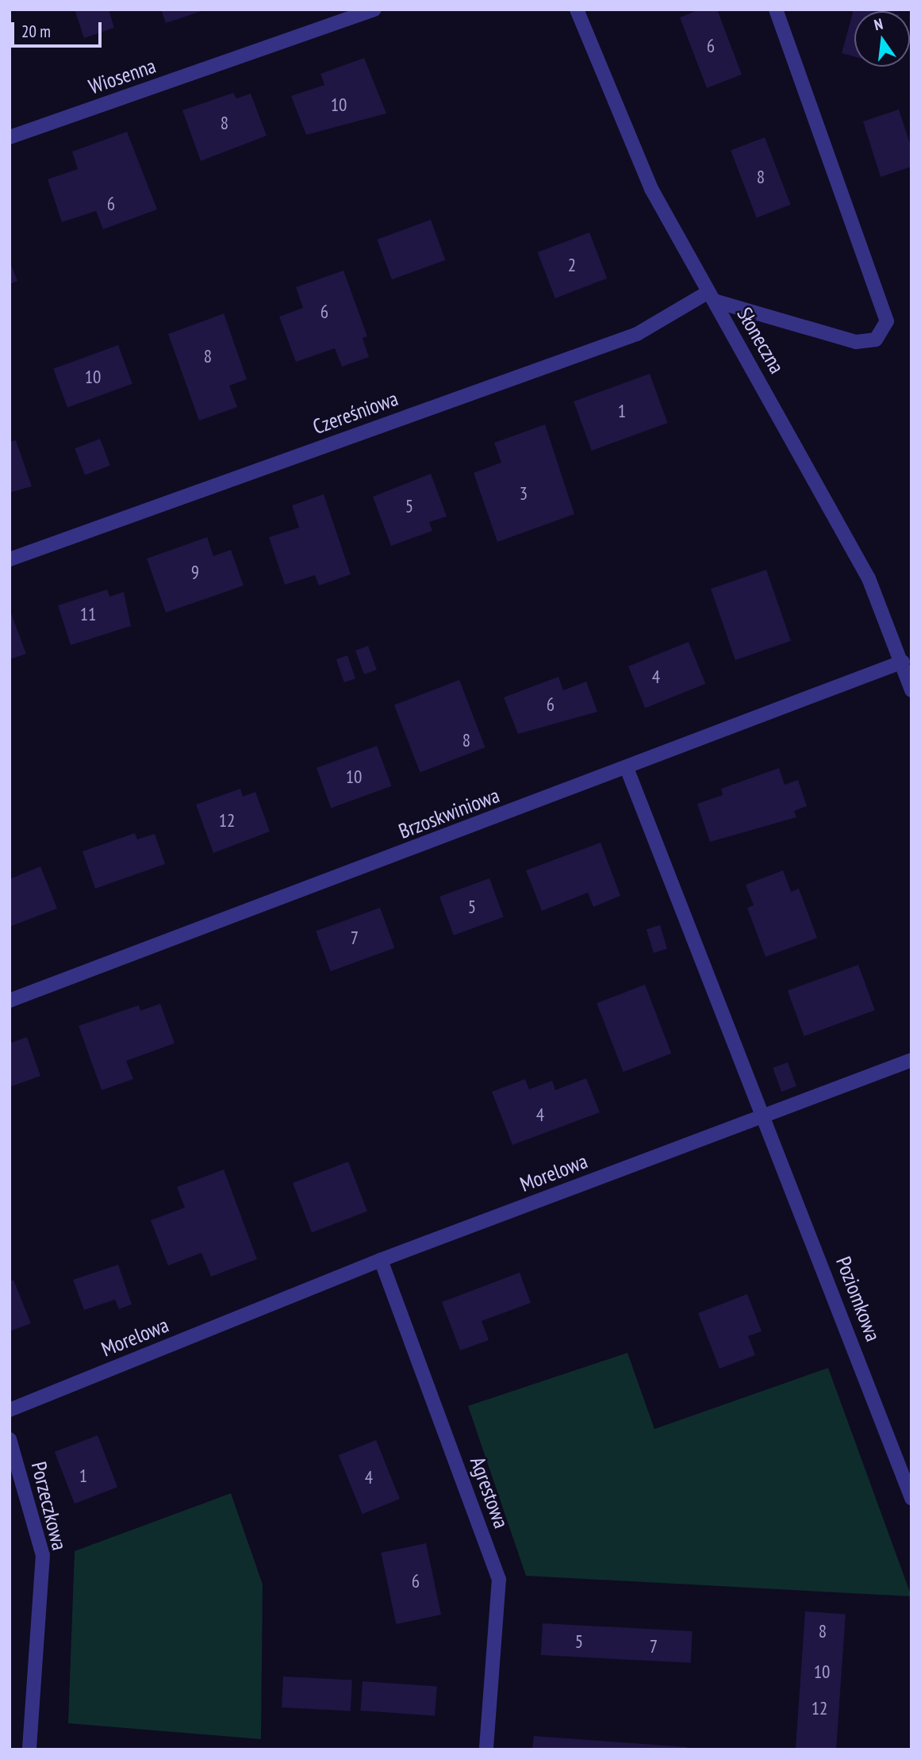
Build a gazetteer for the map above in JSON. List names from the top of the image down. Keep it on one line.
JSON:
{"streets":{"street":["Wiosenna","Słoneczna","Czereśniowa","Brzoskwiniowa","Morelowa","Poziomkowa","Agrestowa","Porzeczkowa"]},"crossings":[["Słoneczna","Czereśniowa"],["Słoneczna","Brzoskwiniowa"],["Morelowa","Poziomkowa"],["Morelowa","Agrestowa"]],"house_numbers":["6","10","8","8","6","2","6","8","10","1","3","5","9","11","4","6","8","10","12","5","7","4","1","4","6","8","5","7","10","12"],"scale_bar":"20 m","north":"top"}
